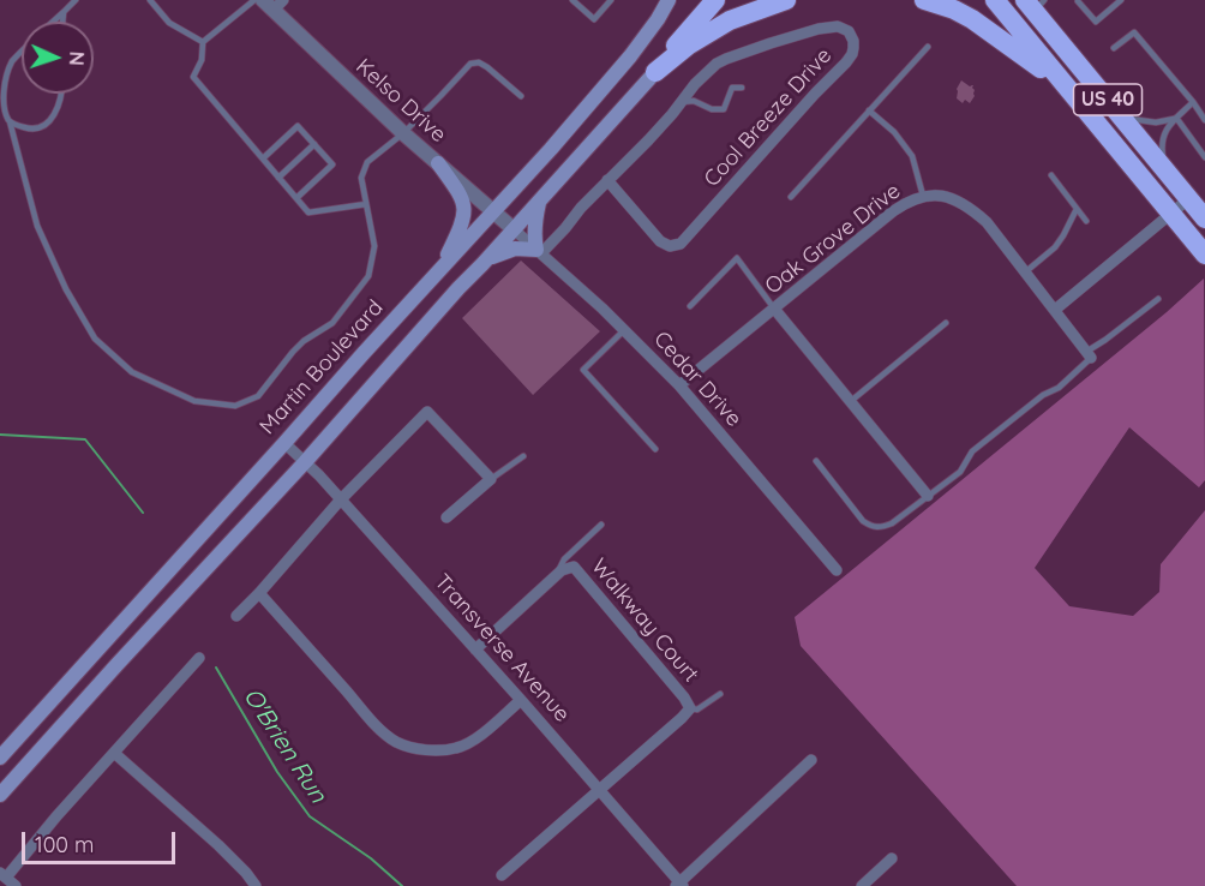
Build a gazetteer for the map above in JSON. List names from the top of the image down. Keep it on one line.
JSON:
{"streets":{"highway":["US 40"],"main road":["Martin Boulevard"],"street":["Kelso Drive","Cool Breeze Drive","Oak Grove Drive","Cedar Drive","Walkway Court","Transverse Avenue"]},"crossings":[["Kelso Drive","Martin Boulevard"],["Kelso Drive","Cedar Drive"],["Cool Breeze Drive","Cedar Drive"],["Oak Grove Drive","Cedar Drive"],["Martin Boulevard","Transverse Avenue"],["Walkway Court","Transverse Avenue"]],"water":["O'Brien Run"],"scale_bar":"100 m","north":"right"}
